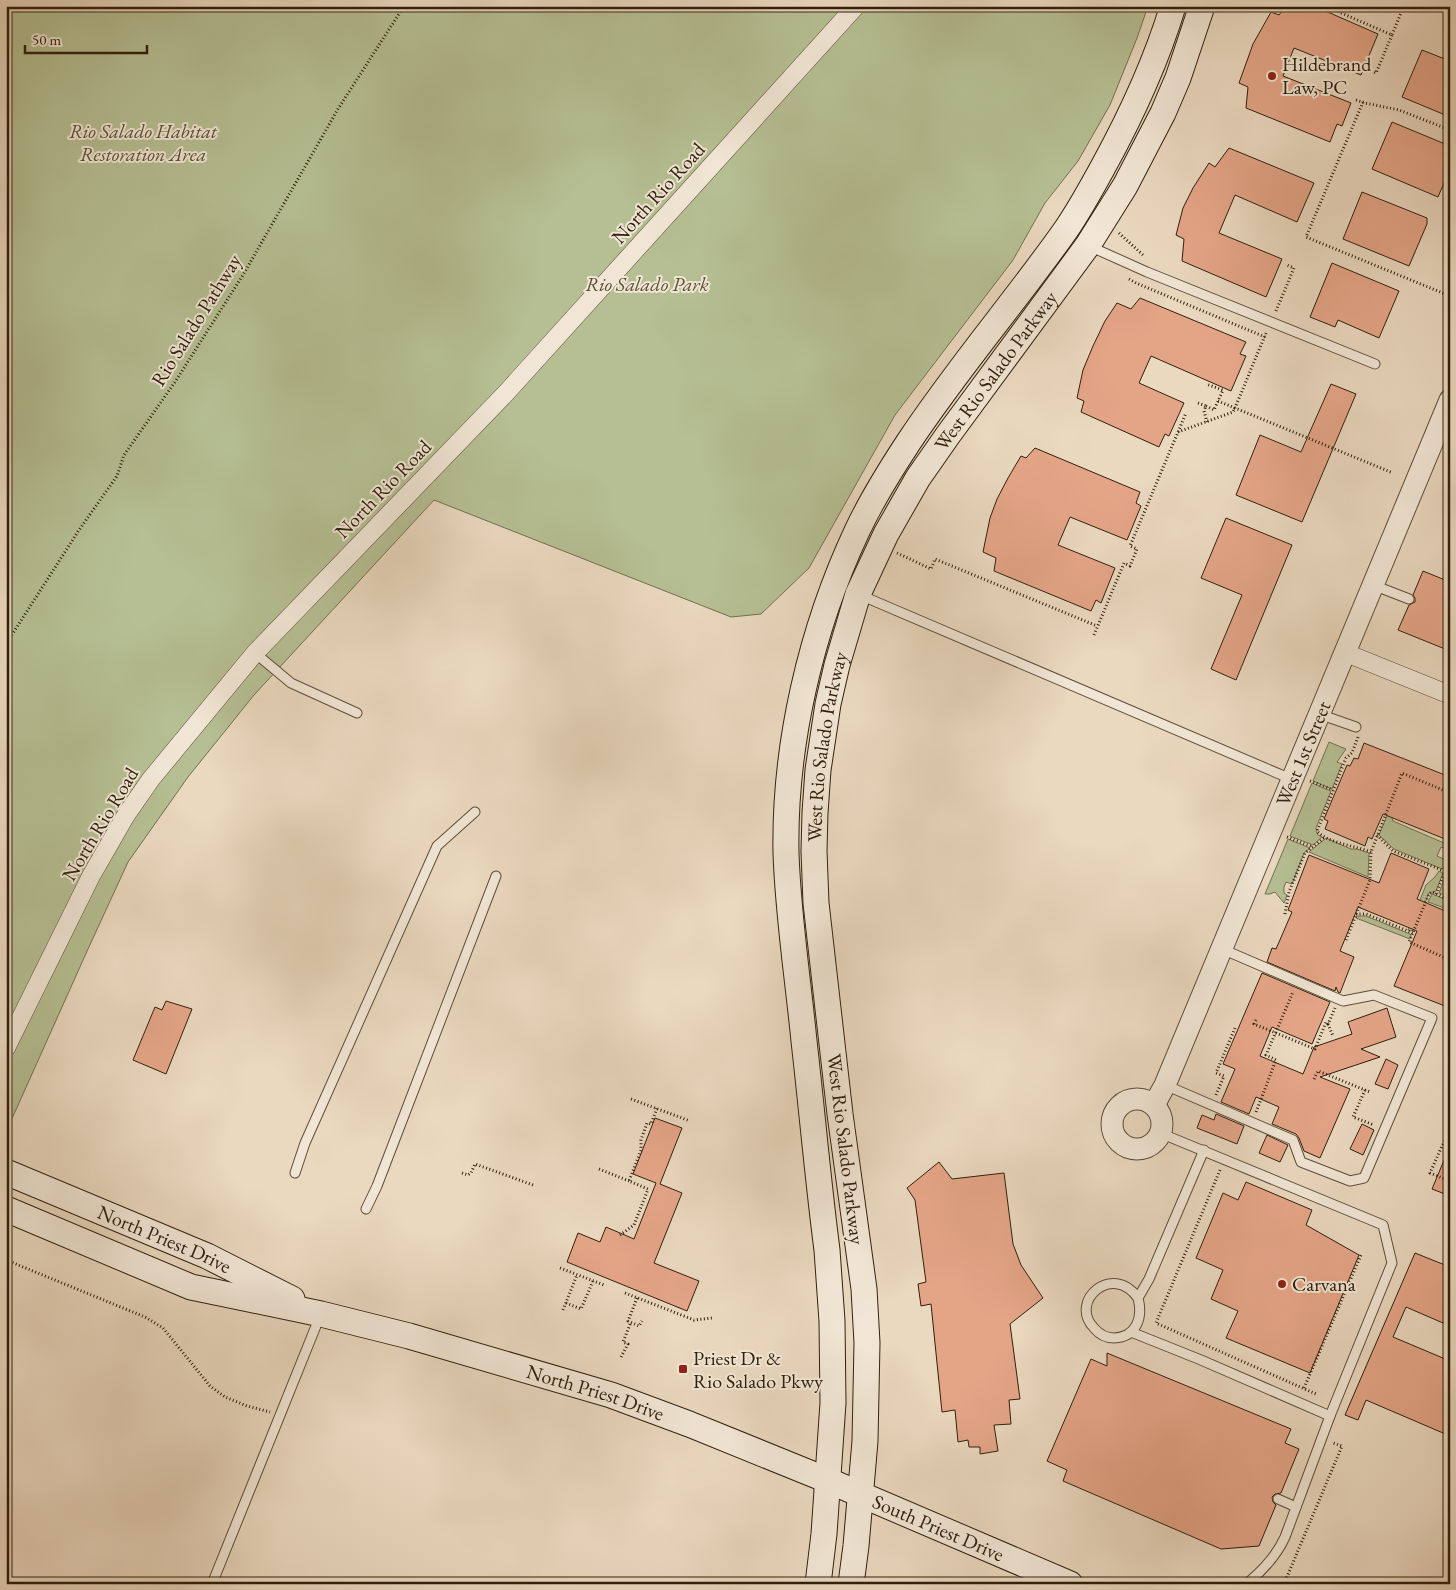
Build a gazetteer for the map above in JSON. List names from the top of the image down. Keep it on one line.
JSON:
{"streets":{"main road":["West Rio Salado Parkway","North Priest Drive","South Priest Drive"],"street":["North Rio Road","West 1st Street"],"path":["Rio Salado Pathway"]},"crossings":[["West Rio Salado Parkway","North Priest Drive"],["West Rio Salado Parkway","South Priest Drive"],["North Priest Drive","South Priest Drive"]],"parks":["Rio Salado Habitat Restoration Area","Rio Salado Park"],"places":{"other":["Hildebrand Law, PC","Carvana"],"transit":["Priest Dr & Rio Salado Pkwy"]},"scale_bar":"50 m"}
